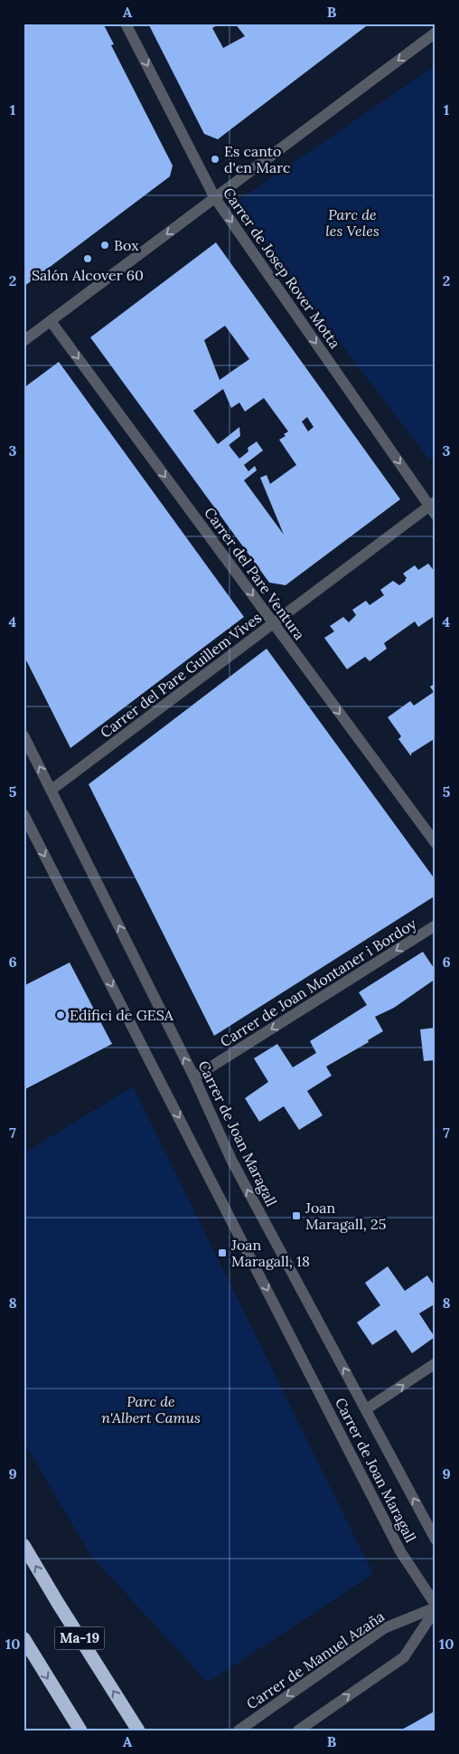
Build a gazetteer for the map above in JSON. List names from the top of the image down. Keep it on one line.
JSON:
{"streets":{"highway":["Ma-19"],"street":["Carrer de Josep Rover Motta","Carrer del Pare Ventura","Carrer del Pare Guillem Vives","Carrer de Joan Montaner i Bordoy","Carrer de Joan Maragall","Carrer de Manuel Azaña"]},"crossings":[["Carrer de Josep Rover Motta","Carrer del Pare Guillem Vives"],["Carrer del Pare Ventura","Carrer del Pare Guillem Vives"],["Carrer del Pare Guillem Vives","Carrer de Joan Maragall"],["Carrer de Joan Montaner i Bordoy","Carrer de Joan Maragall"],["Carrer de Joan Maragall","Carrer de Manuel Azaña"]],"one_way":["Carrer de Josep Rover Motta","Carrer del Pare Ventura","Carrer de Joan Montaner i Bordoy"],"parks":["Parc de les Veles","Parc de n'Albert Camus"],"places":{"other":["Es canto d'en Marc","Box","Salón Alcover 60","Edifici de GESA"],"transit":["Joan Maragall, 25","Joan Maragall, 18"]},"grid":{"columns":["A","B"],"rows":["1","2","3","4","5","6","7","8","9","10"]}}
